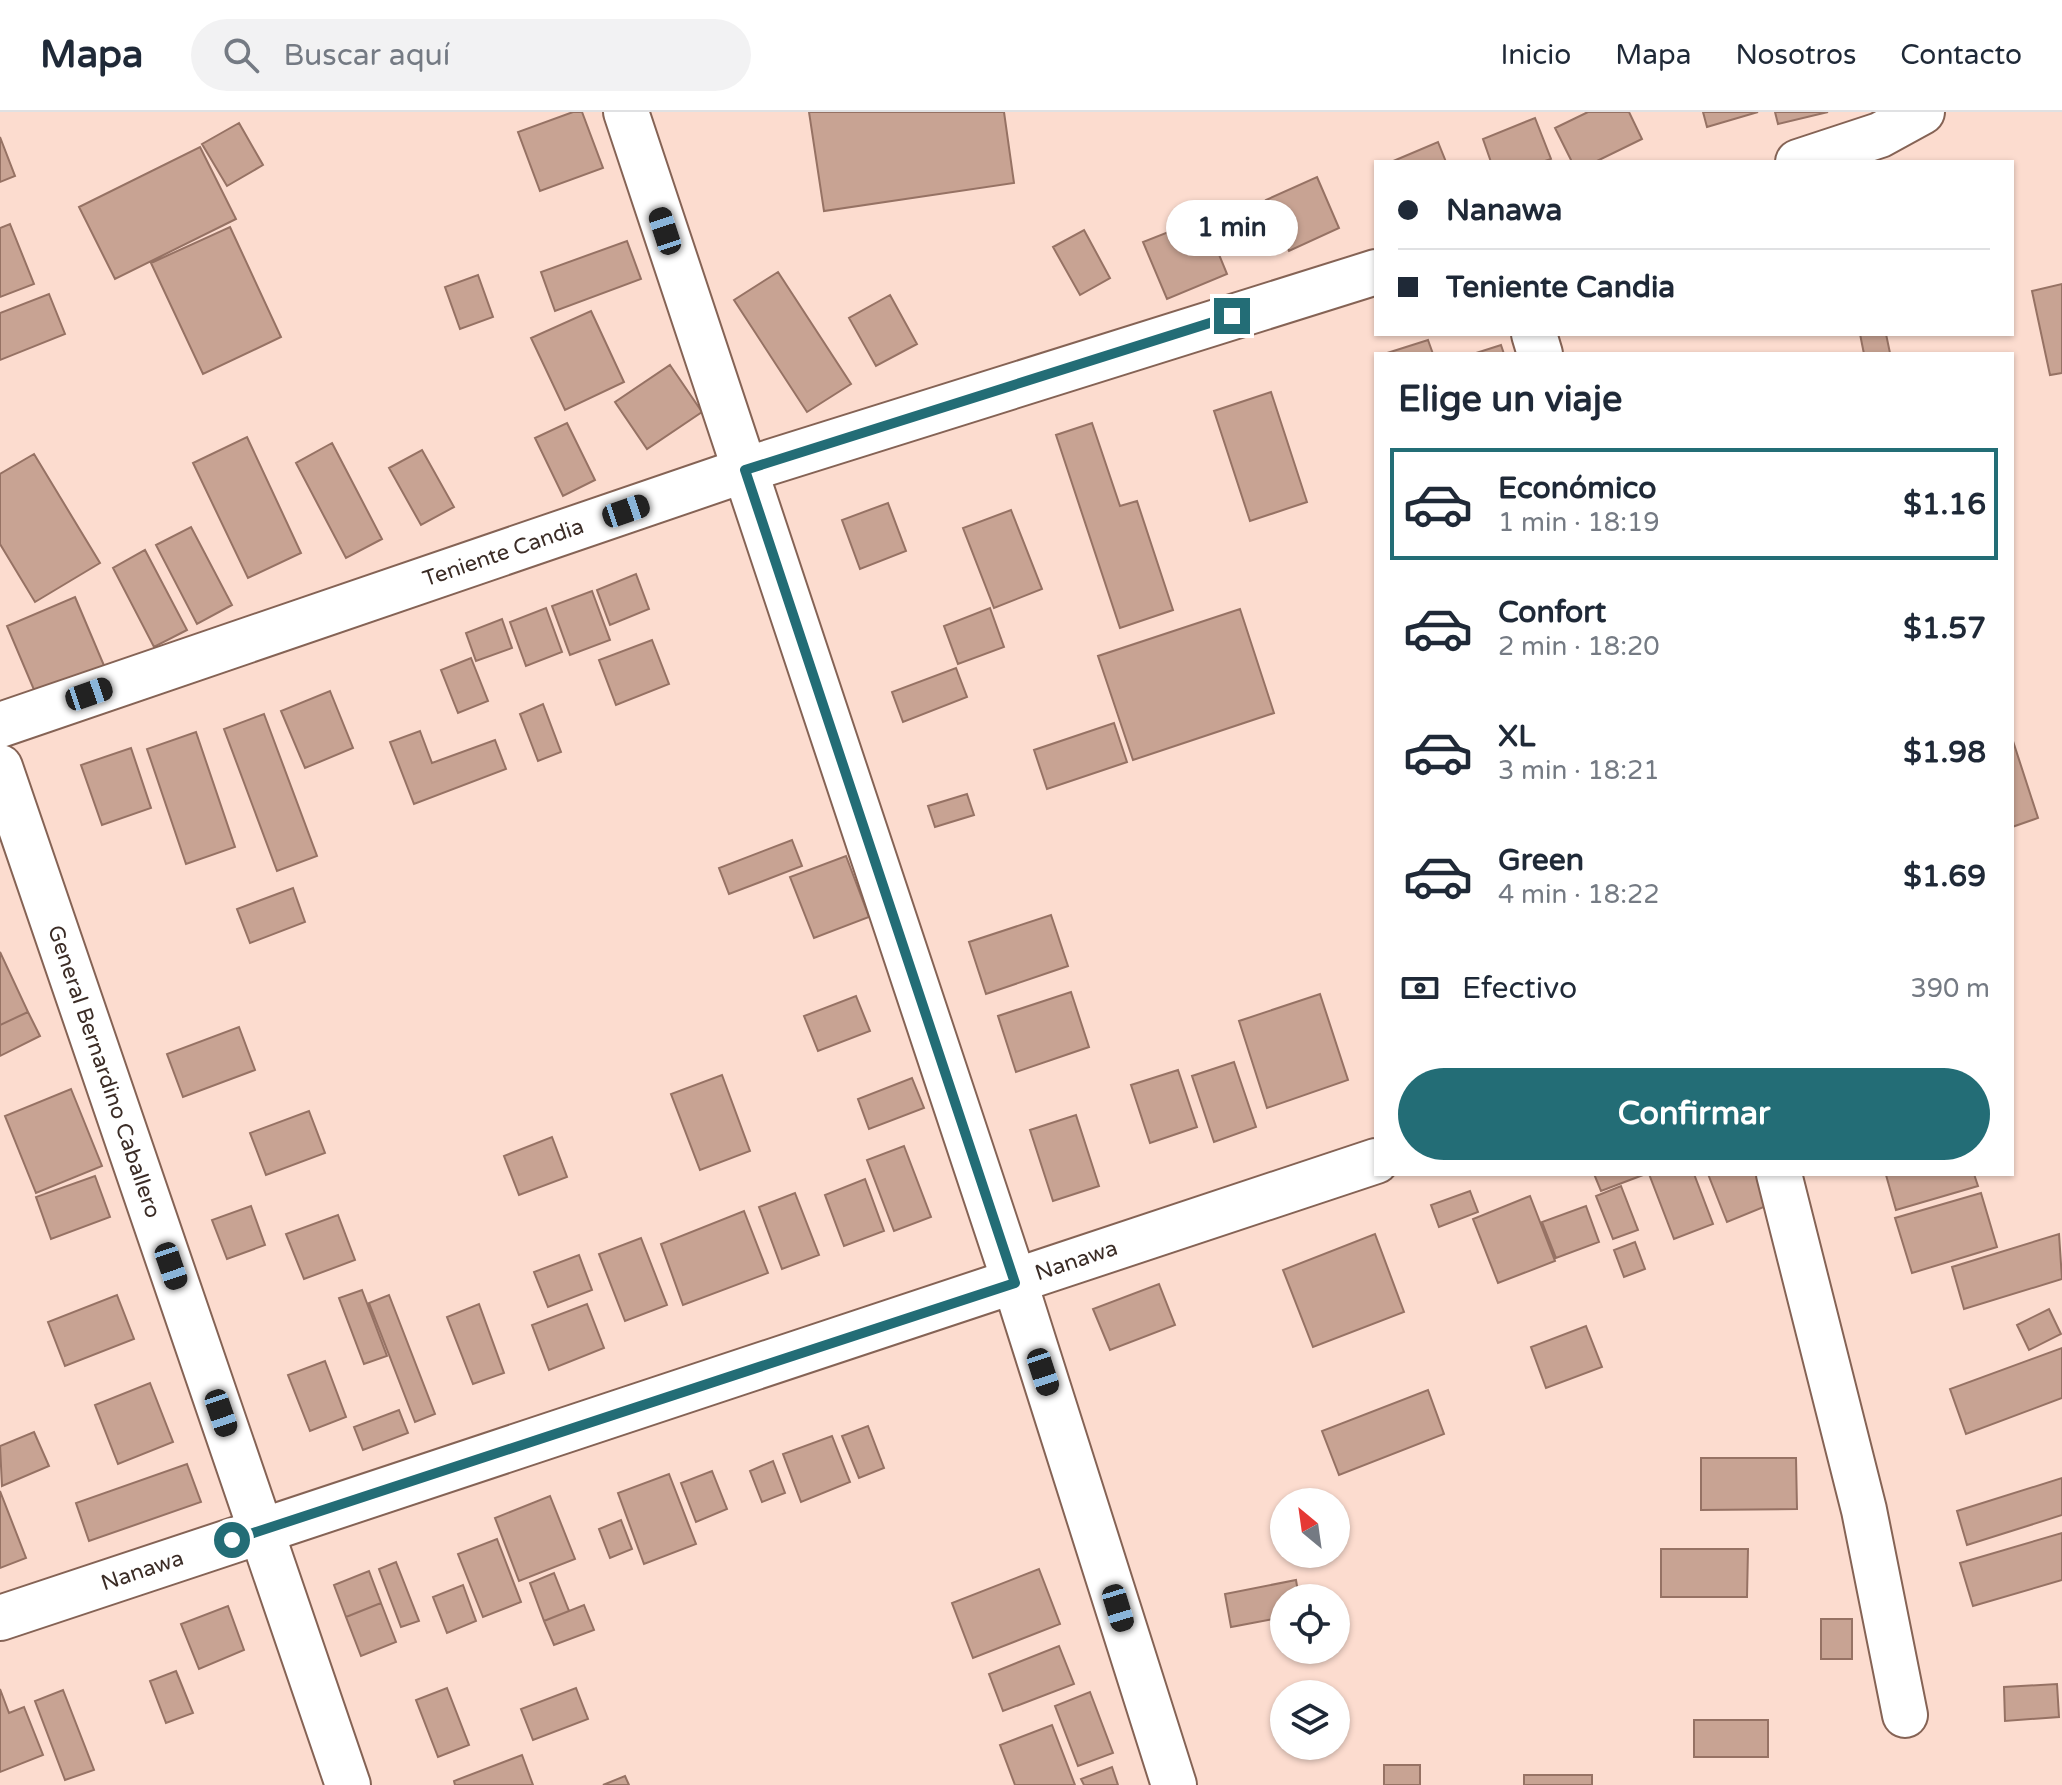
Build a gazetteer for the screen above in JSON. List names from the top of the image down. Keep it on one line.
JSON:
{"streets":{"street":["Teniente Candia","General Bernardino Caballero","Nanawa"]},"crossings":[["General Bernardino Caballero","Nanawa"]],"north":"top left","page":{"header":"Mapa","search":"Buscar aquí","nav":["Inicio","Mapa","Nosotros","Contacto"],"banner":["Nanawa","Teniente Candia"],"bubble":"1 min","heading":"Elige un viaje","list":[{"name":"Económico","note":"1 min · 18:19","value":"$1.16"},{"name":"Confort","note":"2 min · 18:20","value":"$1.57"},{"name":"XL","note":"3 min · 18:21","value":"$1.98"},{"name":"Green","note":"4 min · 18:22","value":"$1.69"}],"pay":["Efectivo","390 m"],"buttons":"Confirmar"}}
